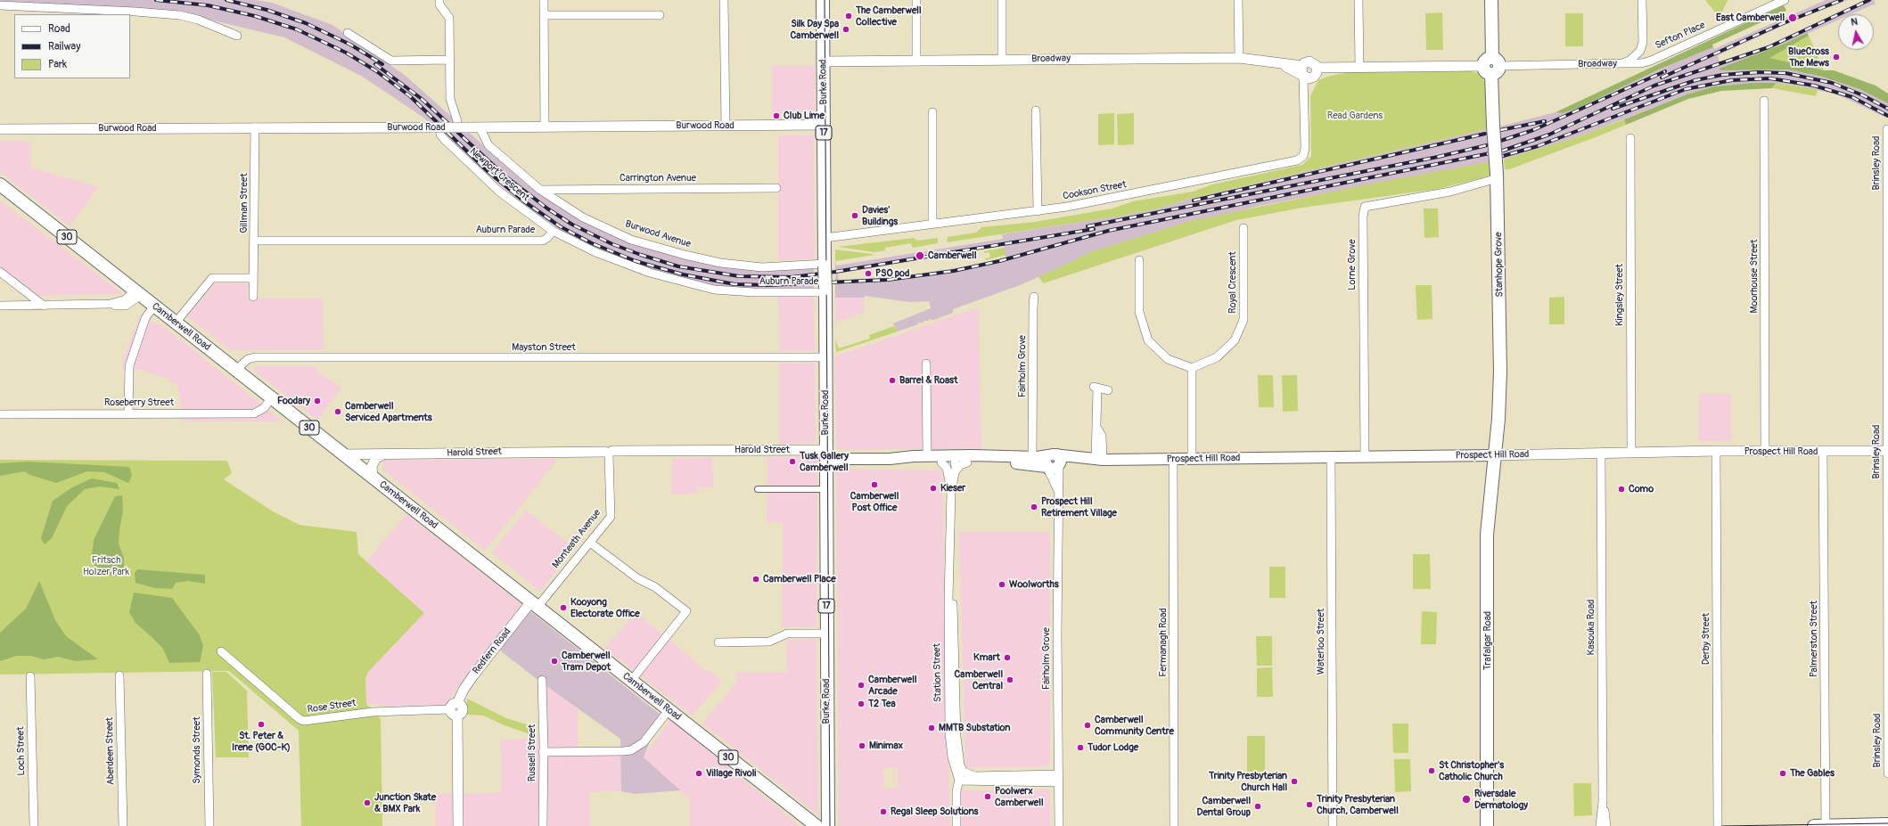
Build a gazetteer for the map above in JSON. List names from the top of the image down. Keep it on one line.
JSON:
{"streets":{"main road":["Burke Road","17","30","Stanhope Grove","Camberwell Road","Prospect Hill Road","Trafalgar Road"],"street":["Sefton Place","Broadway","Burwood Road","Brinsley Road","Newport Crescent","Carrington Avenue","Cookson Street","Gillman Street","Auburn Parade","Burwood Avenue","Lorne Grove","Moorhouse Street","Royal Crescent","Kingsley Street","Mayston Street","Fairholm Grove","Roseberry Street","Harold Street","Monteath Avenue","Kasouka Road","Derby Street","Palmerston Street","Waterloo Street","Fermanagh Road","Redfern Road","Station Street","Rose Street","Symonds Street","Loch Street","Aberdeen Street","Russell Street"]},"crossings":[["Sefton Place","Broadway"],["Broadway","Burke Road"],["Broadway","Cookson Street"],["Broadway","Stanhope Grove"],["Burke Road","Burwood Road"],["Burke Road","Cookson Street"],["Burke Road","Auburn Parade"],["Burke Road","Burwood Avenue"],["Burke Road","Mayston Street"],["Burke Road","Harold Street"],["Burke Road","Prospect Hill Road"],["Burwood Road","Newport Crescent"],["Burwood Road","Gillman Street"],["Burwood Road","Burwood Avenue"],["Brinsley Road","Prospect Hill Road"],["Newport Crescent","Auburn Parade"],["Carrington Avenue","Burwood Avenue"],["Gillman Street","Auburn Parade"],["Lorne Grove","Stanhope Grove"],["Lorne Grove","Prospect Hill Road"],["Stanhope Grove","Prospect Hill Road"],["Stanhope Grove","Trafalgar Road"],["Moorhouse Street","Prospect Hill Road"],["Kingsley Street","Prospect Hill Road"],["Camberwell Road","Mayston Street"],["Camberwell Road","Roseberry Street"],["Camberwell Road","Harold Street"],["Camberwell Road","Monteath Avenue"],["Camberwell Road","Redfern Road"],["Fairholm Grove","Prospect Hill Road"],["Harold Street","Prospect Hill Road"],["Harold Street","Monteath Avenue"],["Prospect Hill Road","Kasouka Road"],["Prospect Hill Road","Derby Street"],["Prospect Hill Road","Palmerston Street"],["Prospect Hill Road","Trafalgar Road"],["Prospect Hill Road","Waterloo Street"],["Prospect Hill Road","Fermanagh Road"],["Prospect Hill Road","Station Street"],["Monteath Avenue","Redfern Road"],["Redfern Road","Rose Street"]],"parks":["Read Gardens","Fritsch Holzer Park"],"places":["The Camberwell Collective","East Camberwell","Silk Day Spa Camberwell","BlueCross The Mews","Club Lime","Davies' Buildings","Camberwell","PSO pod","Barrel & Roast","Foodary","Camberwell Serviced Apartments","Tusk Gallery Camberwell","Camberwell Post Office","Kieser","Como","Prospect Hill Retirement Village","Camberwell Place","Woolworths","Kooyong Electorate Office","Kmart","Camberwell Tram Depot","Camberwell Central","Camberwell Arcade","T2 Tea","St. Peter & Irene (GOC-K)","Camberwell Community Centre","MMTB Substation","Minimax","Tudor Lodge","St Christopher's Catholic Church","Village Rivoli","The Gables","Trinity Presbyterian Church Hall","Poolwerx Camberwell","Riversdale Dermatology","Junction Skate & BMX Park","Trinity Presbyterian Church, Camberwell","Camberwell Dental Group","Regal Sleep Solutions"],"legend":["Road","Railway","Park"],"north":"top"}
